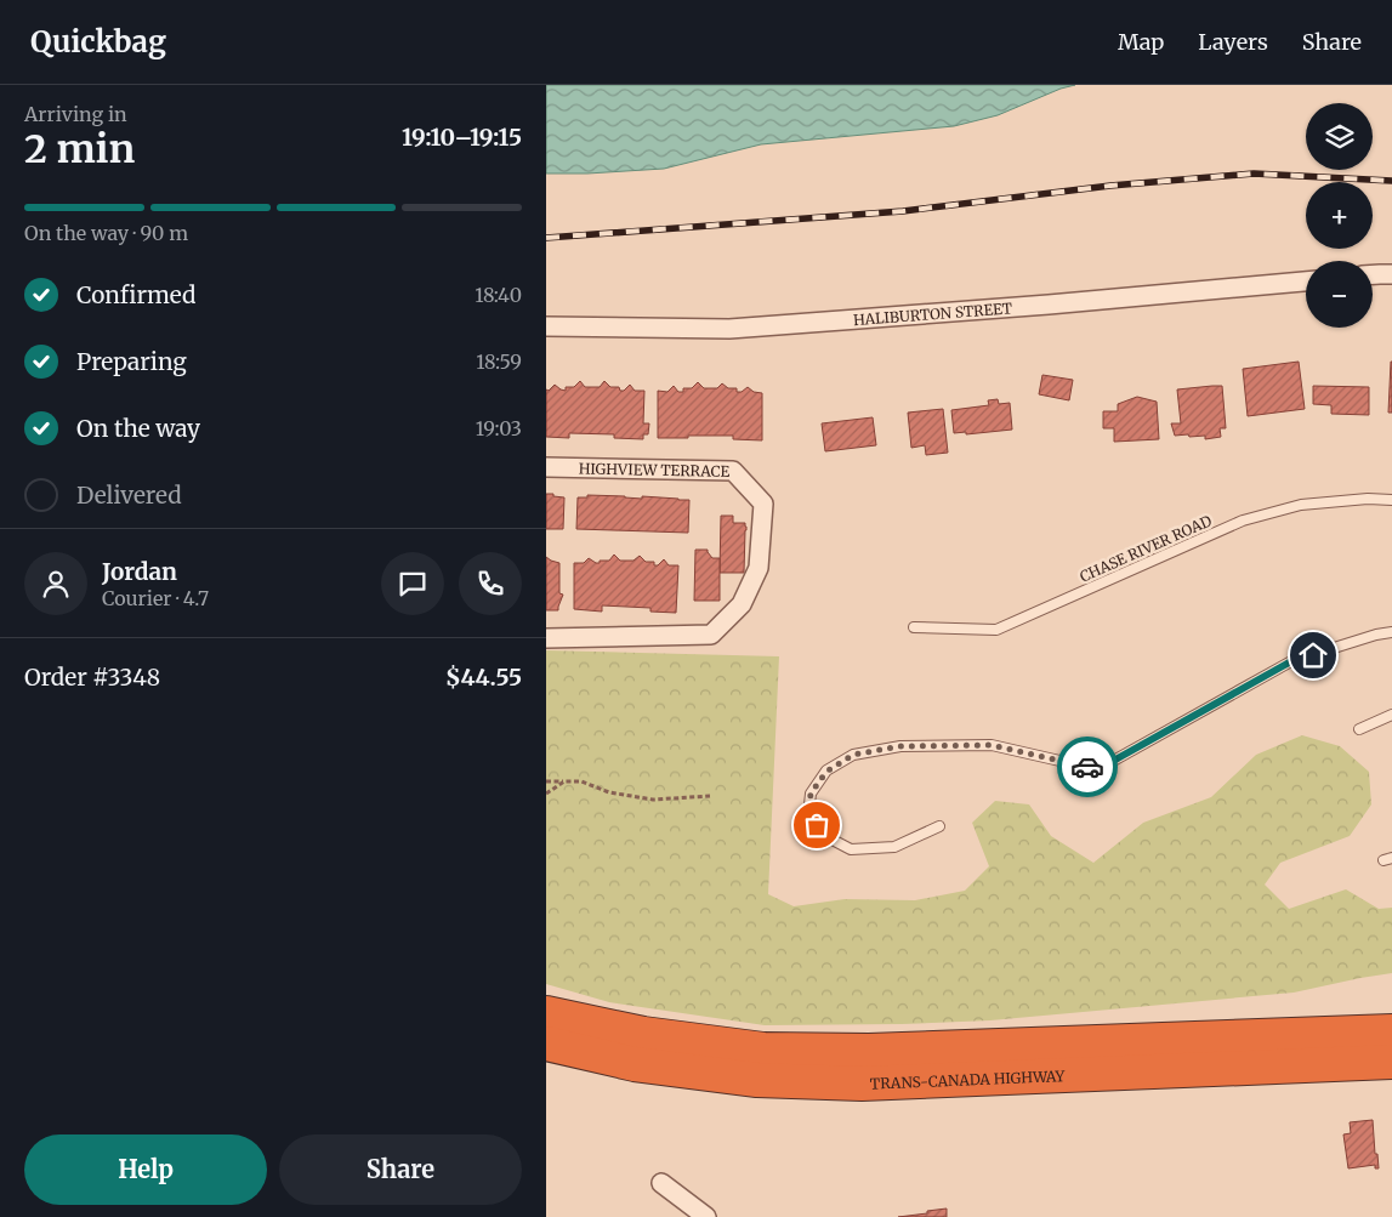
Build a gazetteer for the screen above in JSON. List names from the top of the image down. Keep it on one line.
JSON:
{"streets":{"highway":["TRANS-CANADA HIGHWAY"],"street":["HALIBURTON STREET","HIGHVIEW TERRACE"],"lane":["CHASE RIVER ROAD"]},"page":{"header":"Quickbag","nav":["Map","Layers","Share"],"heading":["2 min","Arriving in","19:10–19:15"],"panel":["Jordan","Courier · 4.7","Order #3348","$44.55"],"map_buttons":["+","−"],"bar":"On the way · 90 m","list":[["Confirmed","18:40"],["Preparing","18:59"],["On the way","19:03"],"Delivered"],"buttons":["Help","Share"]}}
